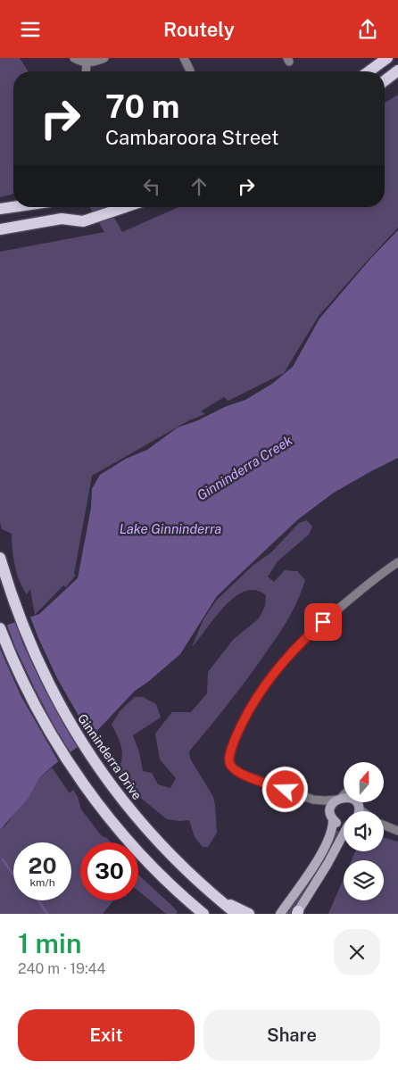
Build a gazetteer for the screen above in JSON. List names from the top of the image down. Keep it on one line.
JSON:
{"streets":{"main road":["Ginninderra Drive"]},"water":["Ginninderra Creek","Lake Ginninderra"],"north":"top","page":{"header":"Routely","turn":["70 m","Cambaroora Street"],"speed":"20 km/h","limit":"30","heading":["1 min","240 m · 19:44"],"buttons":["Exit","Share"]}}
